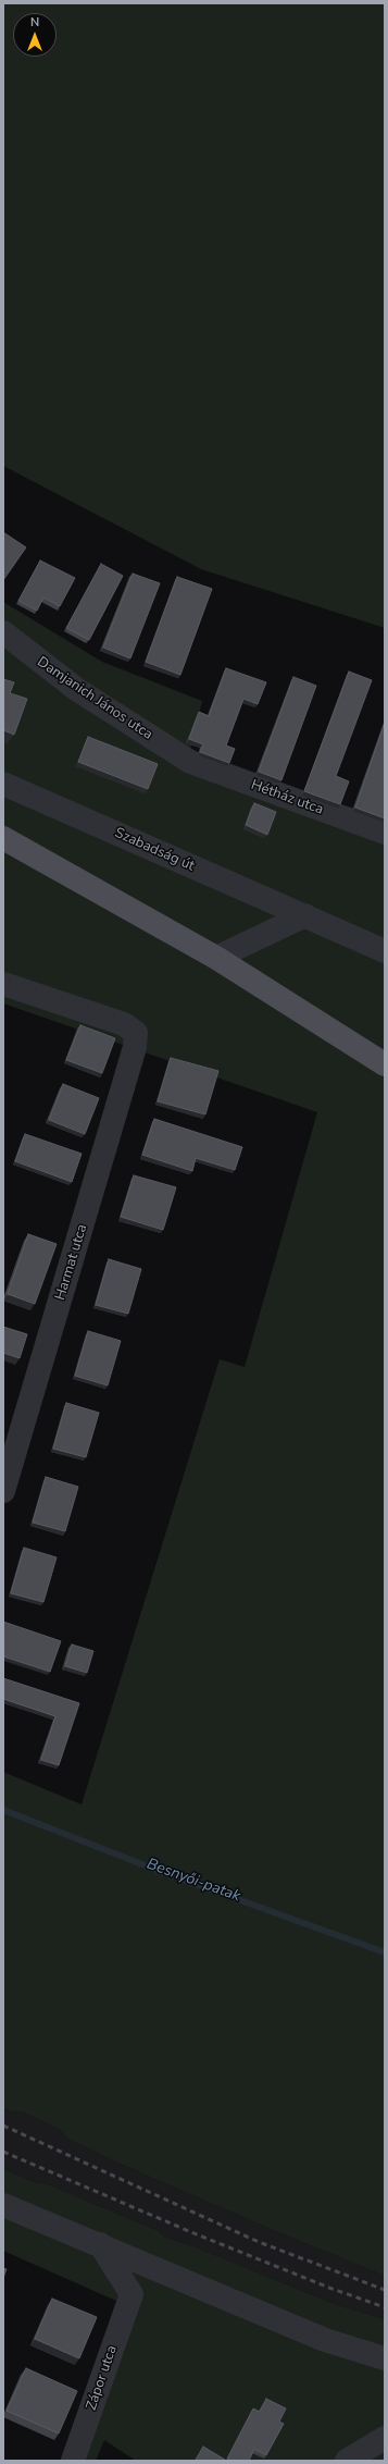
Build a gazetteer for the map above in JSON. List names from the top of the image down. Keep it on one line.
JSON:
{"streets":{"street":["Damjanich János utca","Hétház utca","Szabadság út","Harmat utca","Zápor utca"]},"crossings":[["Damjanich János utca","Hétház utca"]],"water":["Besnyői-patak"],"north":"top"}
